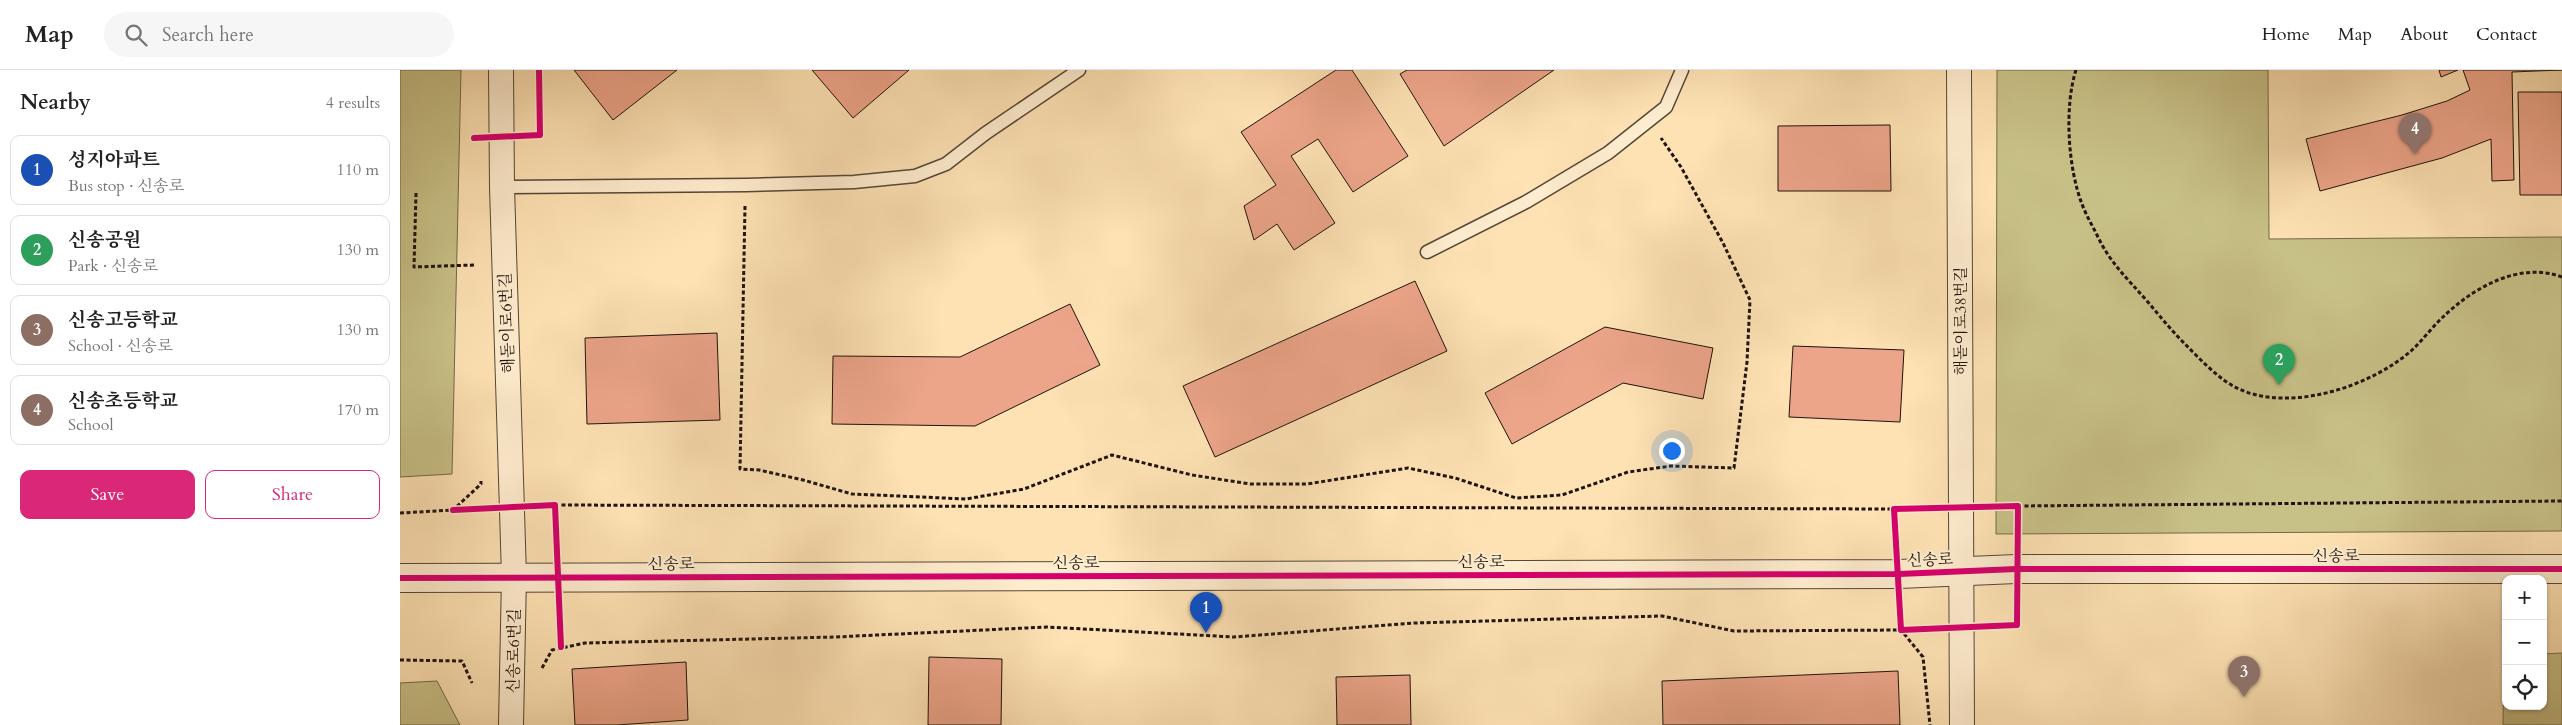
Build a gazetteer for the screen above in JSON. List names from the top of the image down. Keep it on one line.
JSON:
{"streets":{"street":["해돋이로38번길","해돋이로6번길","신송로","신송로6번길"]},"crossings":[["해돋이로38번길","신송로"],["해돋이로6번길","신송로"],["해돋이로6번길","신송로6번길"],["신송로","신송로6번길"]],"page":{"header":"Map","search":"Search here","nav":["Home","Map","About","Contact"],"heading":["Nearby","4 results"],"pins":["4","2","1","3"],"list":[{"mark":"1","name":"성지아파트","note":"Bus stop · 신송로","value":"110 m"},{"mark":"2","name":"신송공원","note":"Park · 신송로","value":"130 m"},{"mark":"3","name":"신송고등학교","note":"School · 신송로","value":"130 m"},{"mark":"4","name":"신송초등학교","note":"School","value":"170 m"}],"buttons":["Save","Share"],"map_buttons":["+","−"]}}
